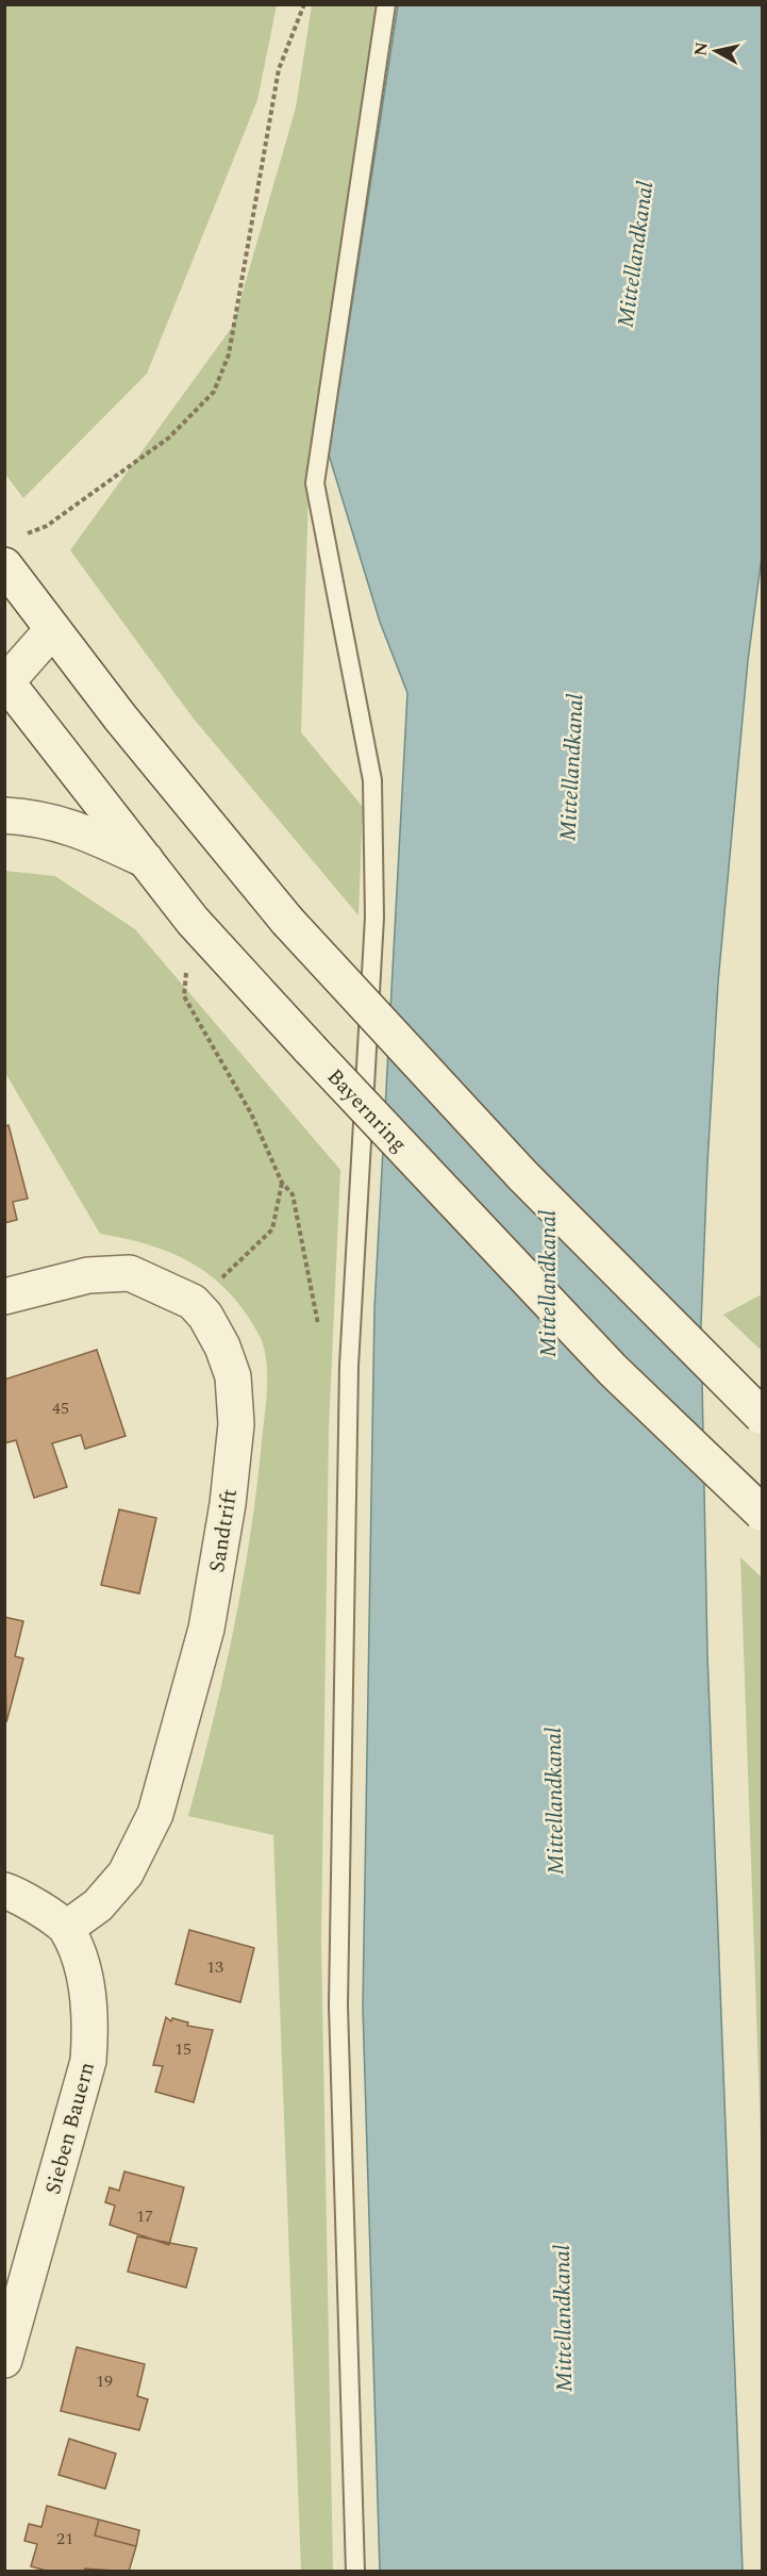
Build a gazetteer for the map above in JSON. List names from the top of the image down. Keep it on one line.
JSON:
{"streets":{"street":["Bayernring","Sandtrift","Sieben Bauern"]},"crossings":[["Sandtrift","Sieben Bauern"]],"water":["Mittellandkanal"],"house_numbers":["45","13","15","17","19","21"],"north":"left"}
